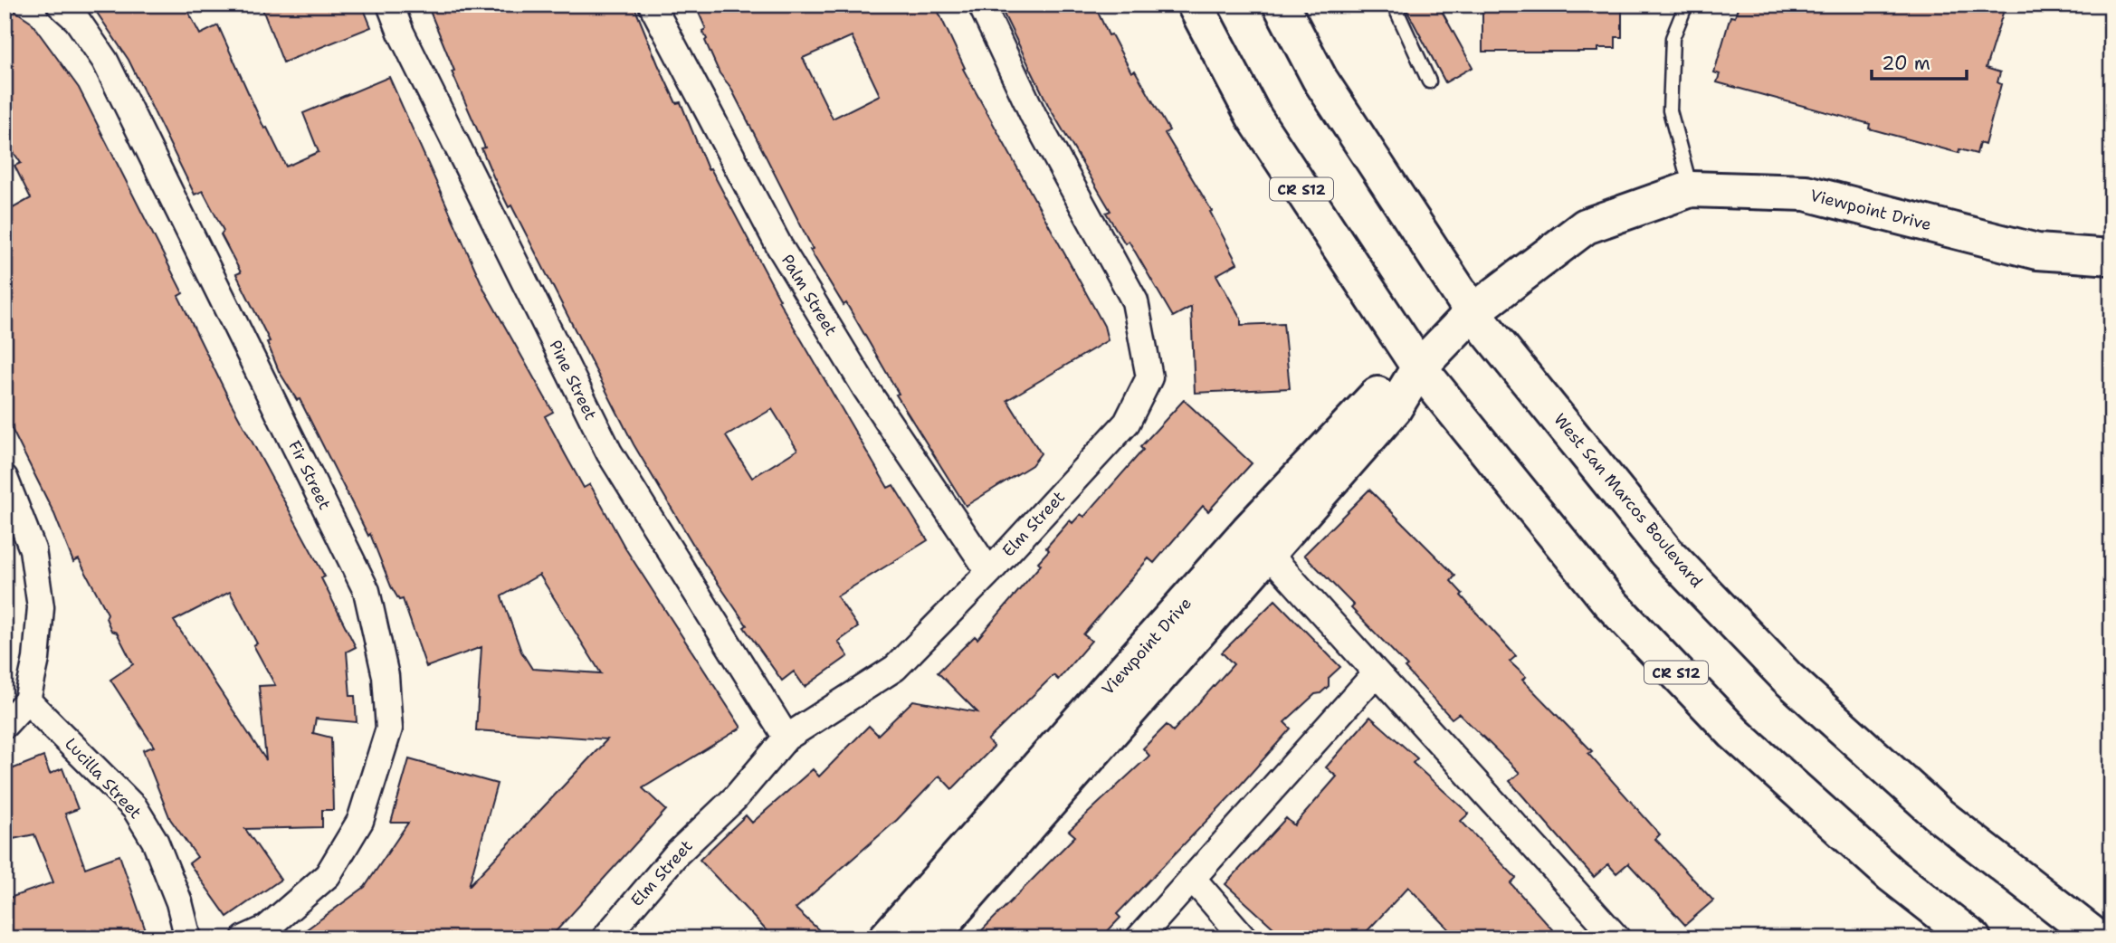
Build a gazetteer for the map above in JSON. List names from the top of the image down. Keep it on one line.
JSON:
{"streets":{"main road":["CR S12","Viewpoint Drive","West San Marcos Boulevard"],"street":["Palm Street","Pine Street","Fir Street","Elm Street","Lucilla Street"]},"crossings":[["CR S12","Viewpoint Drive"],["Viewpoint Drive","West San Marcos Boulevard"],["Palm Street","Elm Street"],["Pine Street","Elm Street"]],"scale_bar":"20 m"}
